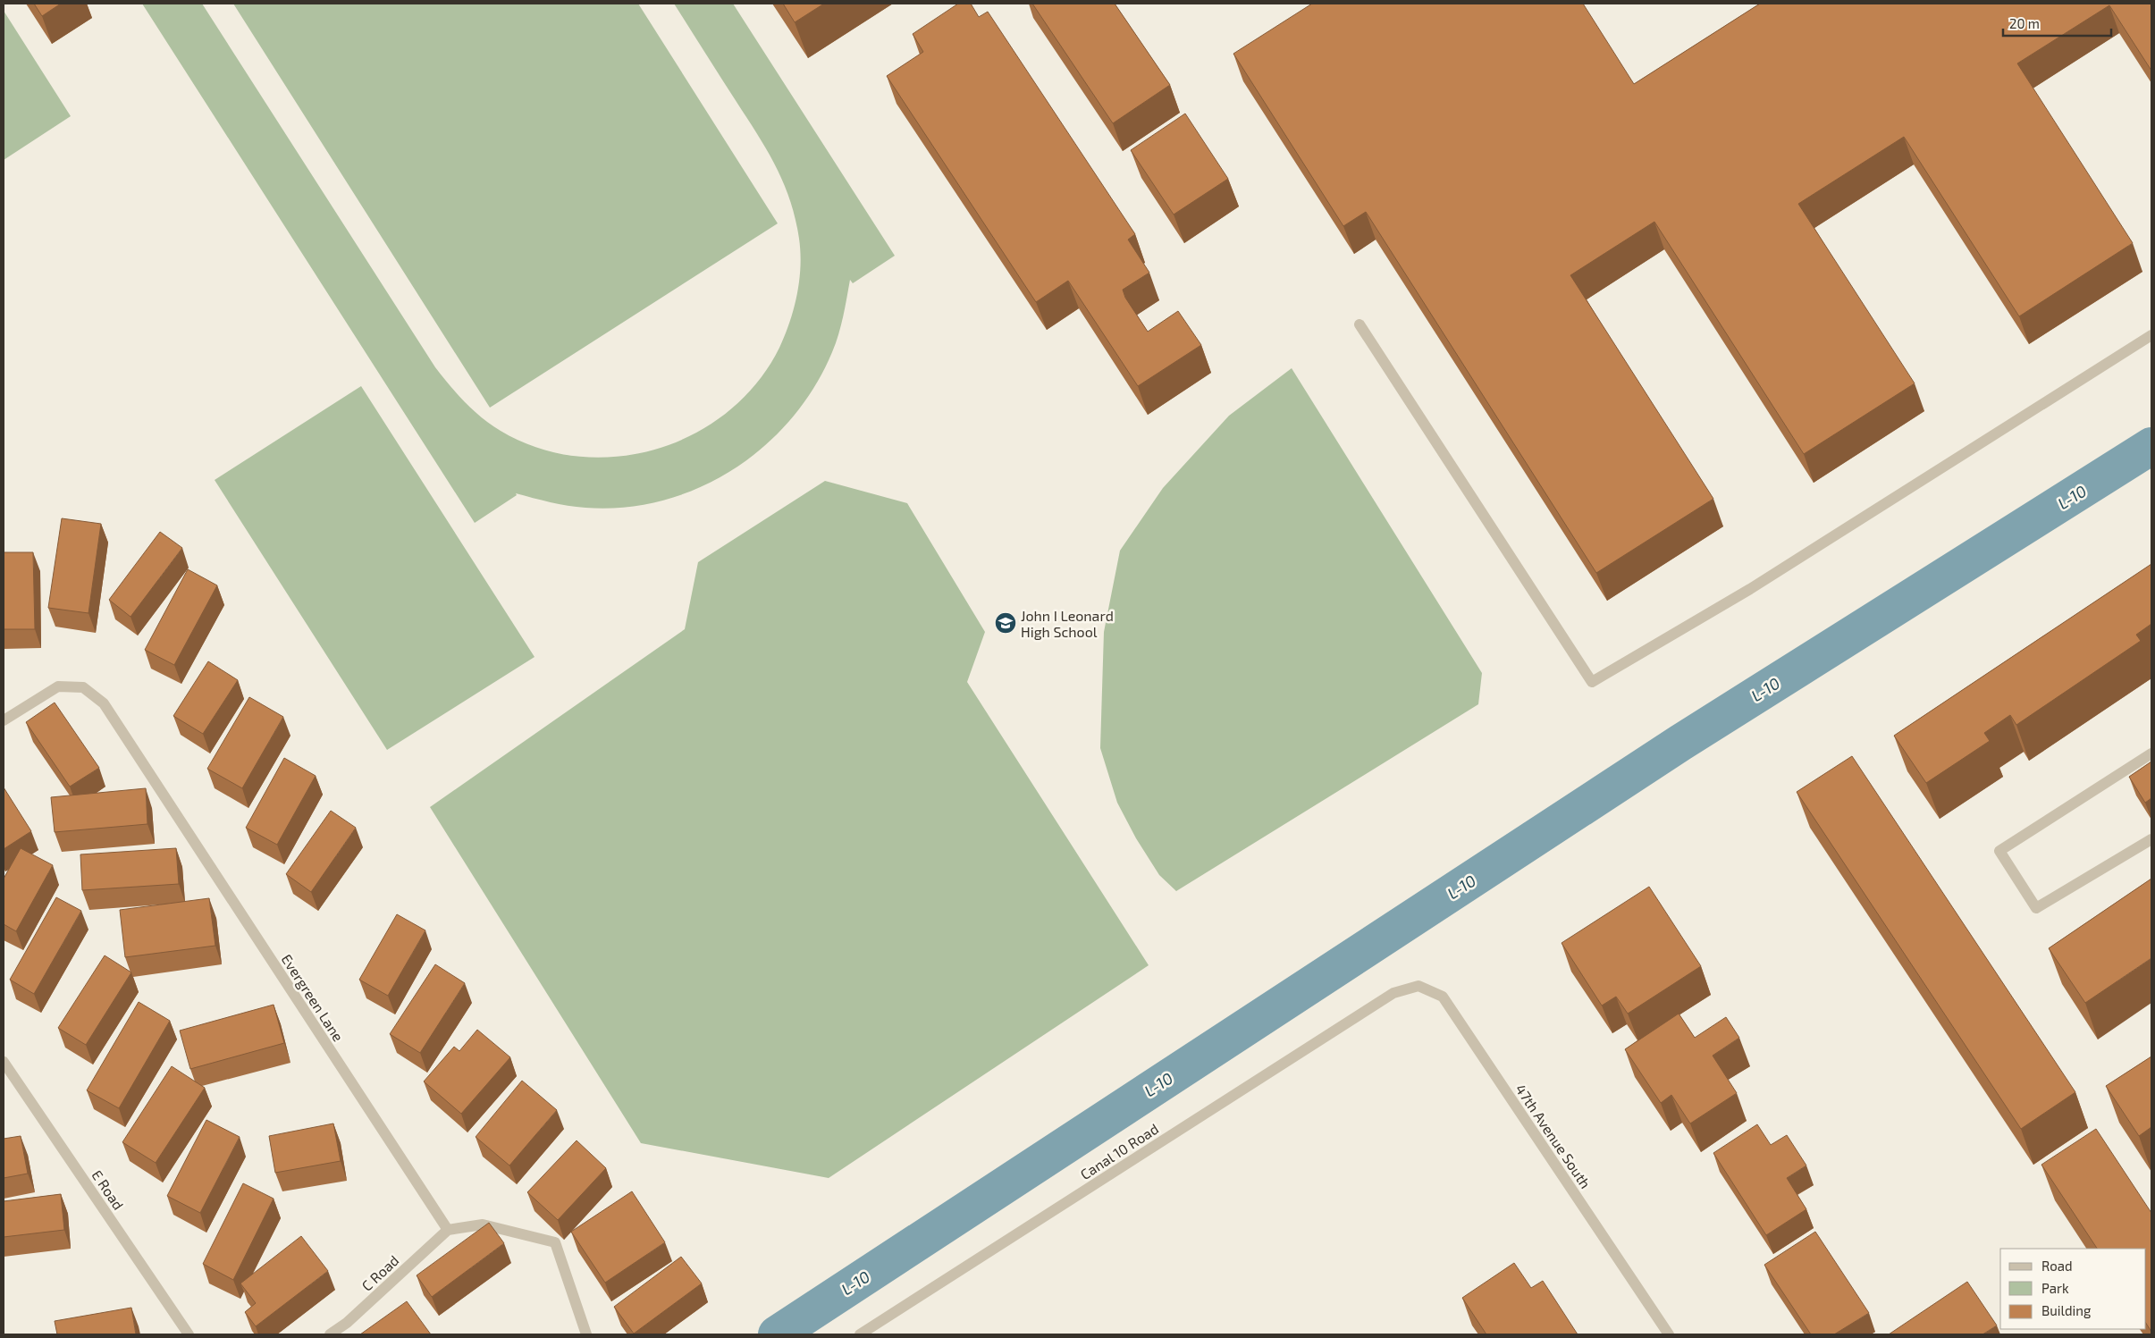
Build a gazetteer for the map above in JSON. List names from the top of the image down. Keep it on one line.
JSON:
{"streets":{"street":["Evergreen Lane","47th Avenue South","Canal 10 Road","E Road","C Road"]},"crossings":[["Evergreen Lane","C Road"],["47th Avenue South","Canal 10 Road"]],"water":["L-10"],"places":{"school or university":["John I Leonard High School"]},"legend":["Road","Park","Building"],"scale_bar":"20 m"}
